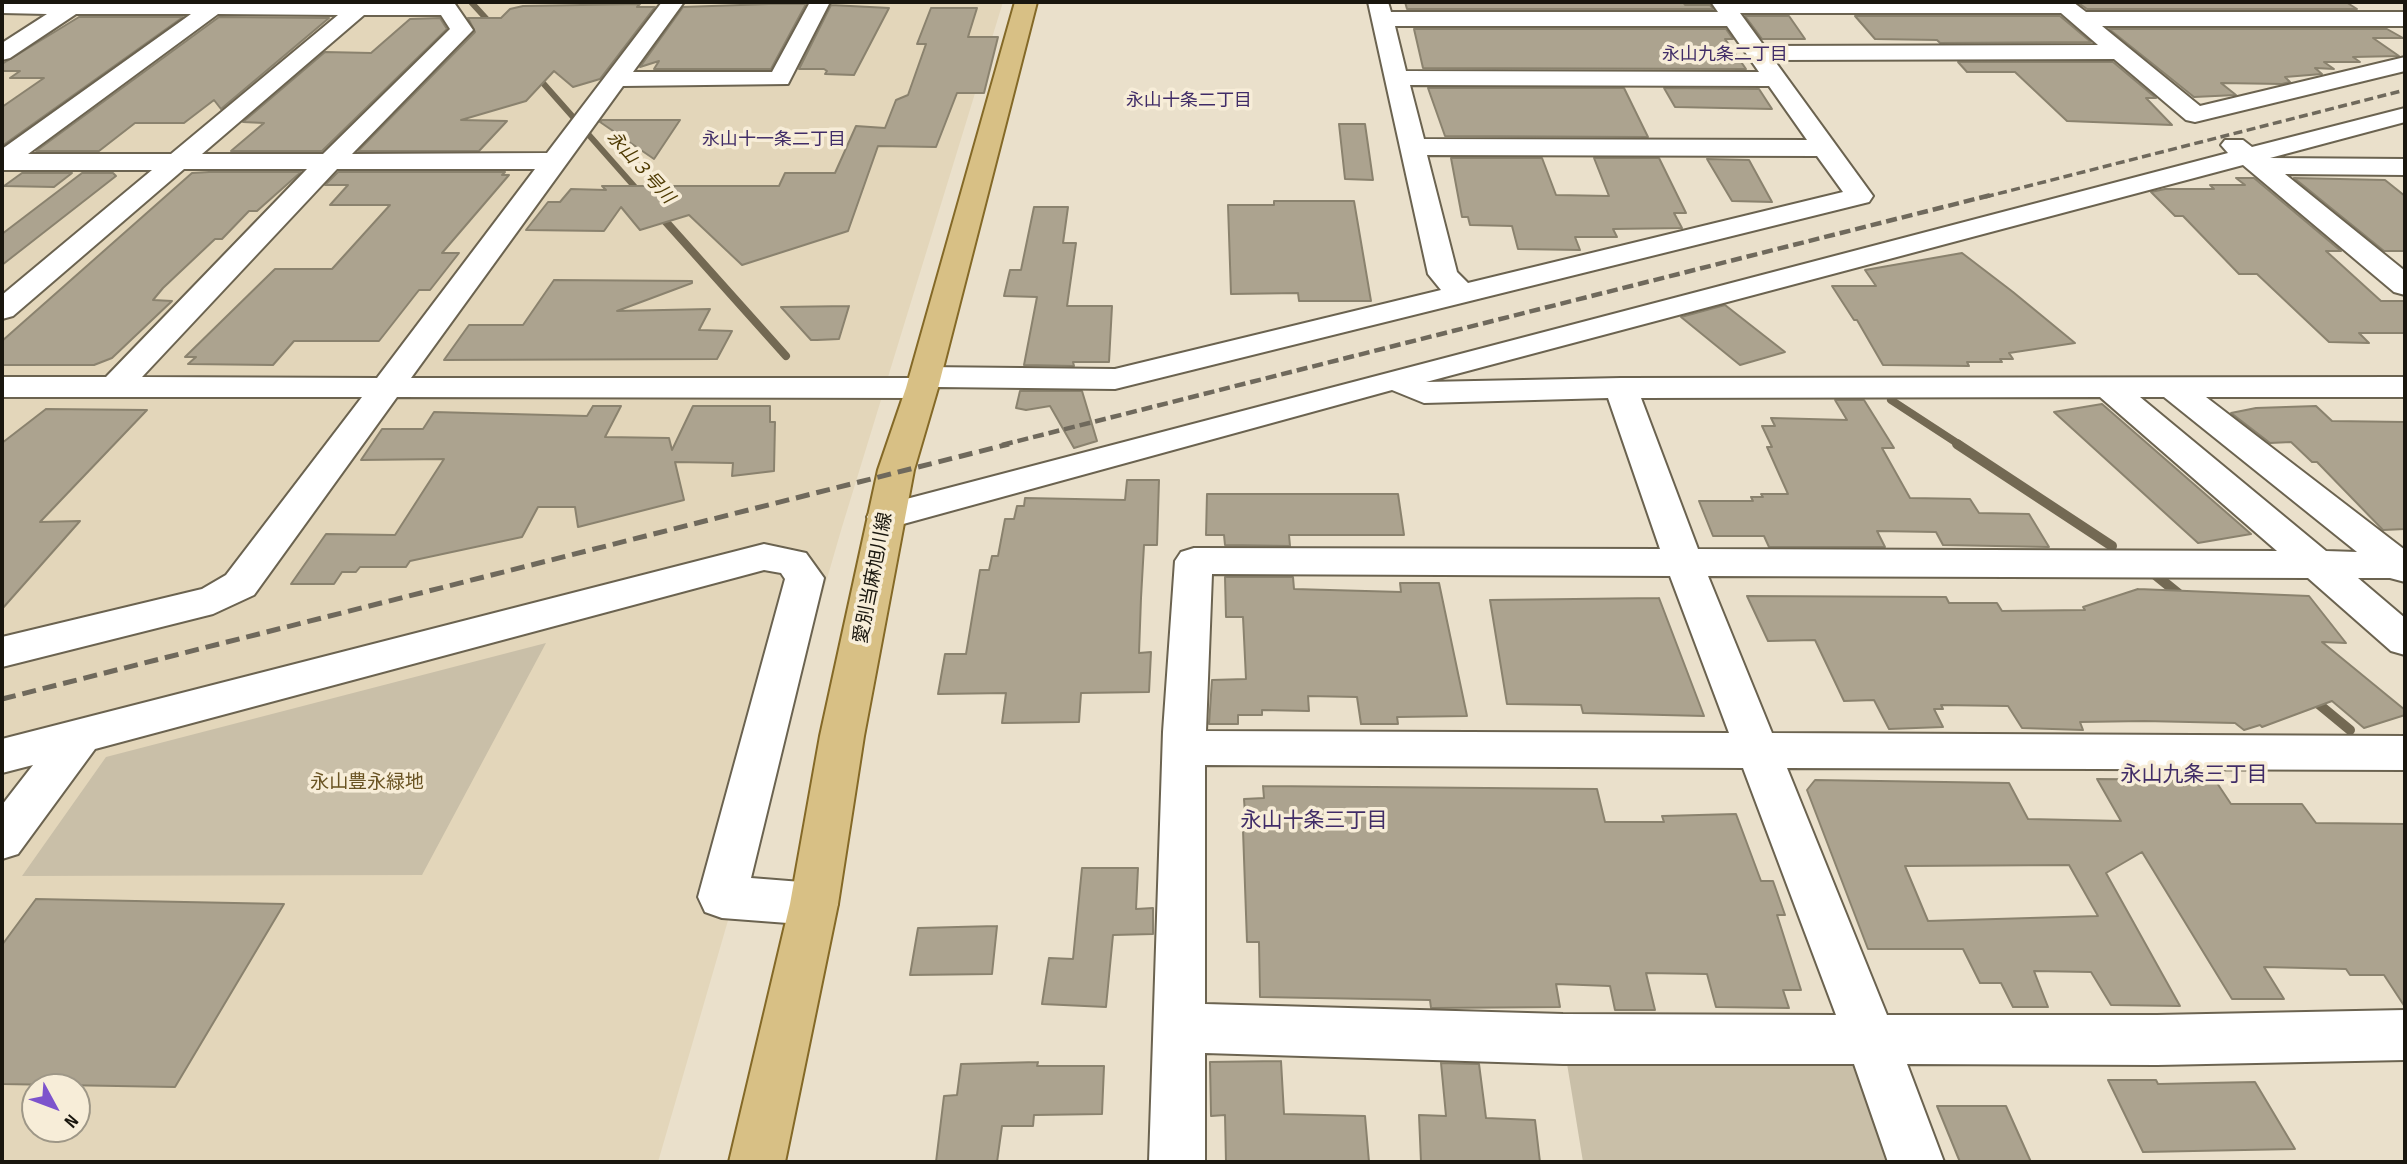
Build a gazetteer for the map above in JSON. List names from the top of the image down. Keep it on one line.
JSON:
{"streets":{"main road":["愛別当麻旭川線"]},"districts":["永山九条二丁目","永山十条二丁目","永山十一条二丁目","永山九条三丁目","永山十条三丁目"],"water":["永山３号川"],"parks":["永山豊永緑地"],"north":"bottom right"}
